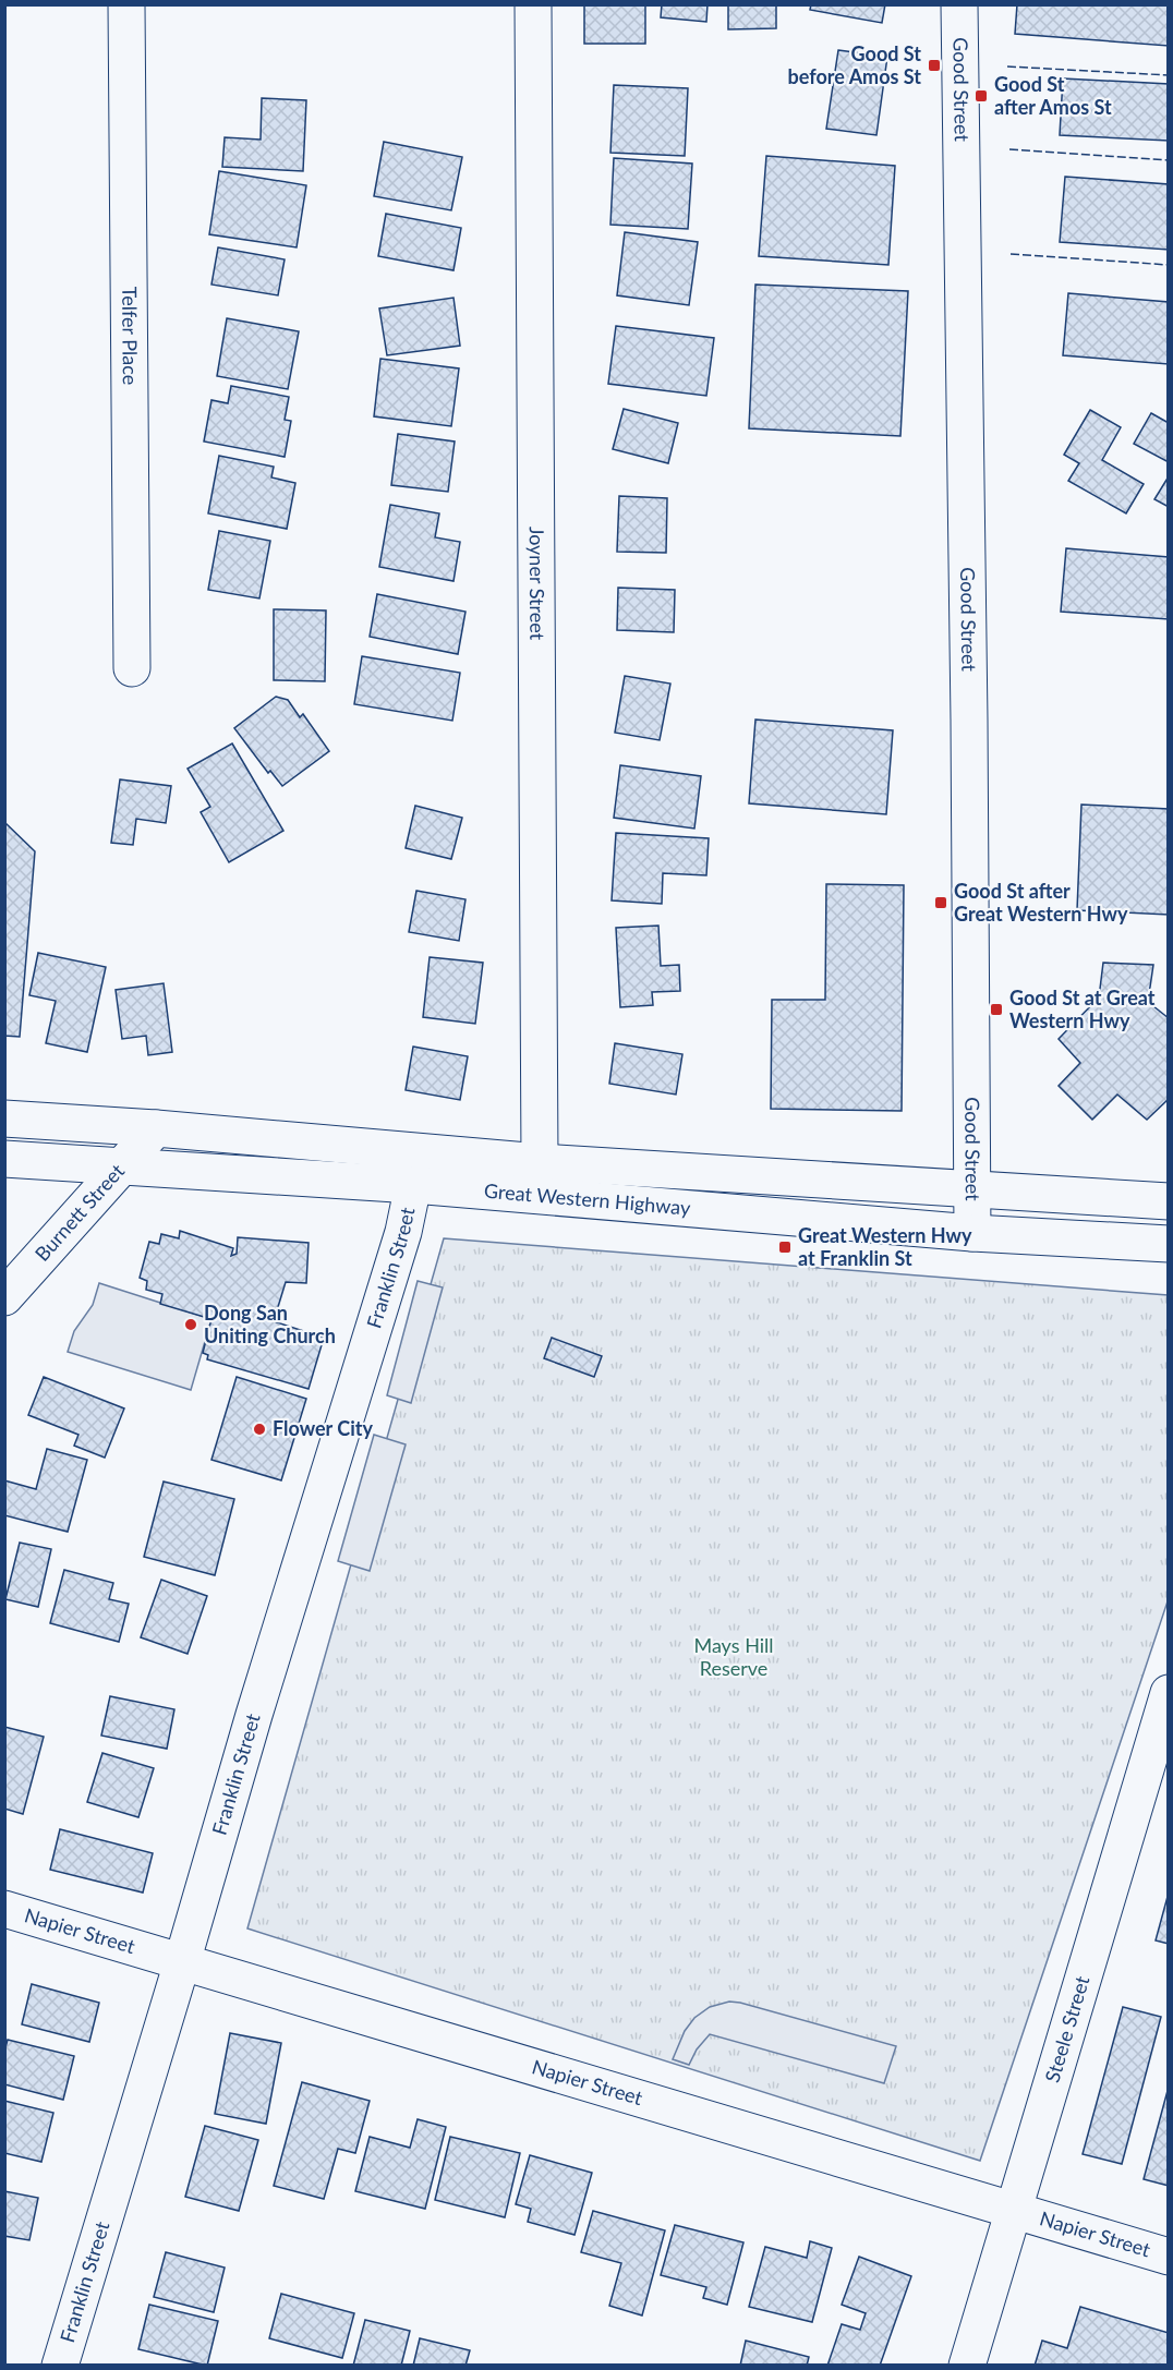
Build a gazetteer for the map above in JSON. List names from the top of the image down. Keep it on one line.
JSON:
{"streets":{"main road":["Good Street","Telfer Place","Joyner Street","Great Western Highway","Burnett Street","Franklin Street","Napier Street","Steele Street"]},"crossings":[["Good Street","Great Western Highway"],["Joyner Street","Great Western Highway"],["Great Western Highway","Burnett Street"],["Great Western Highway","Franklin Street"],["Franklin Street","Napier Street"],["Napier Street","Steele Street"]],"parks":["Mays Hill Reserve"],"places":{"transit":["Good St before Amos St","Good St after Amos St","Good St after Great Western Hwy","Good St at Great Western Hwy","Great Western Hwy at Franklin St"],"other":["Dong San Uniting Church","Flower City"]}}
